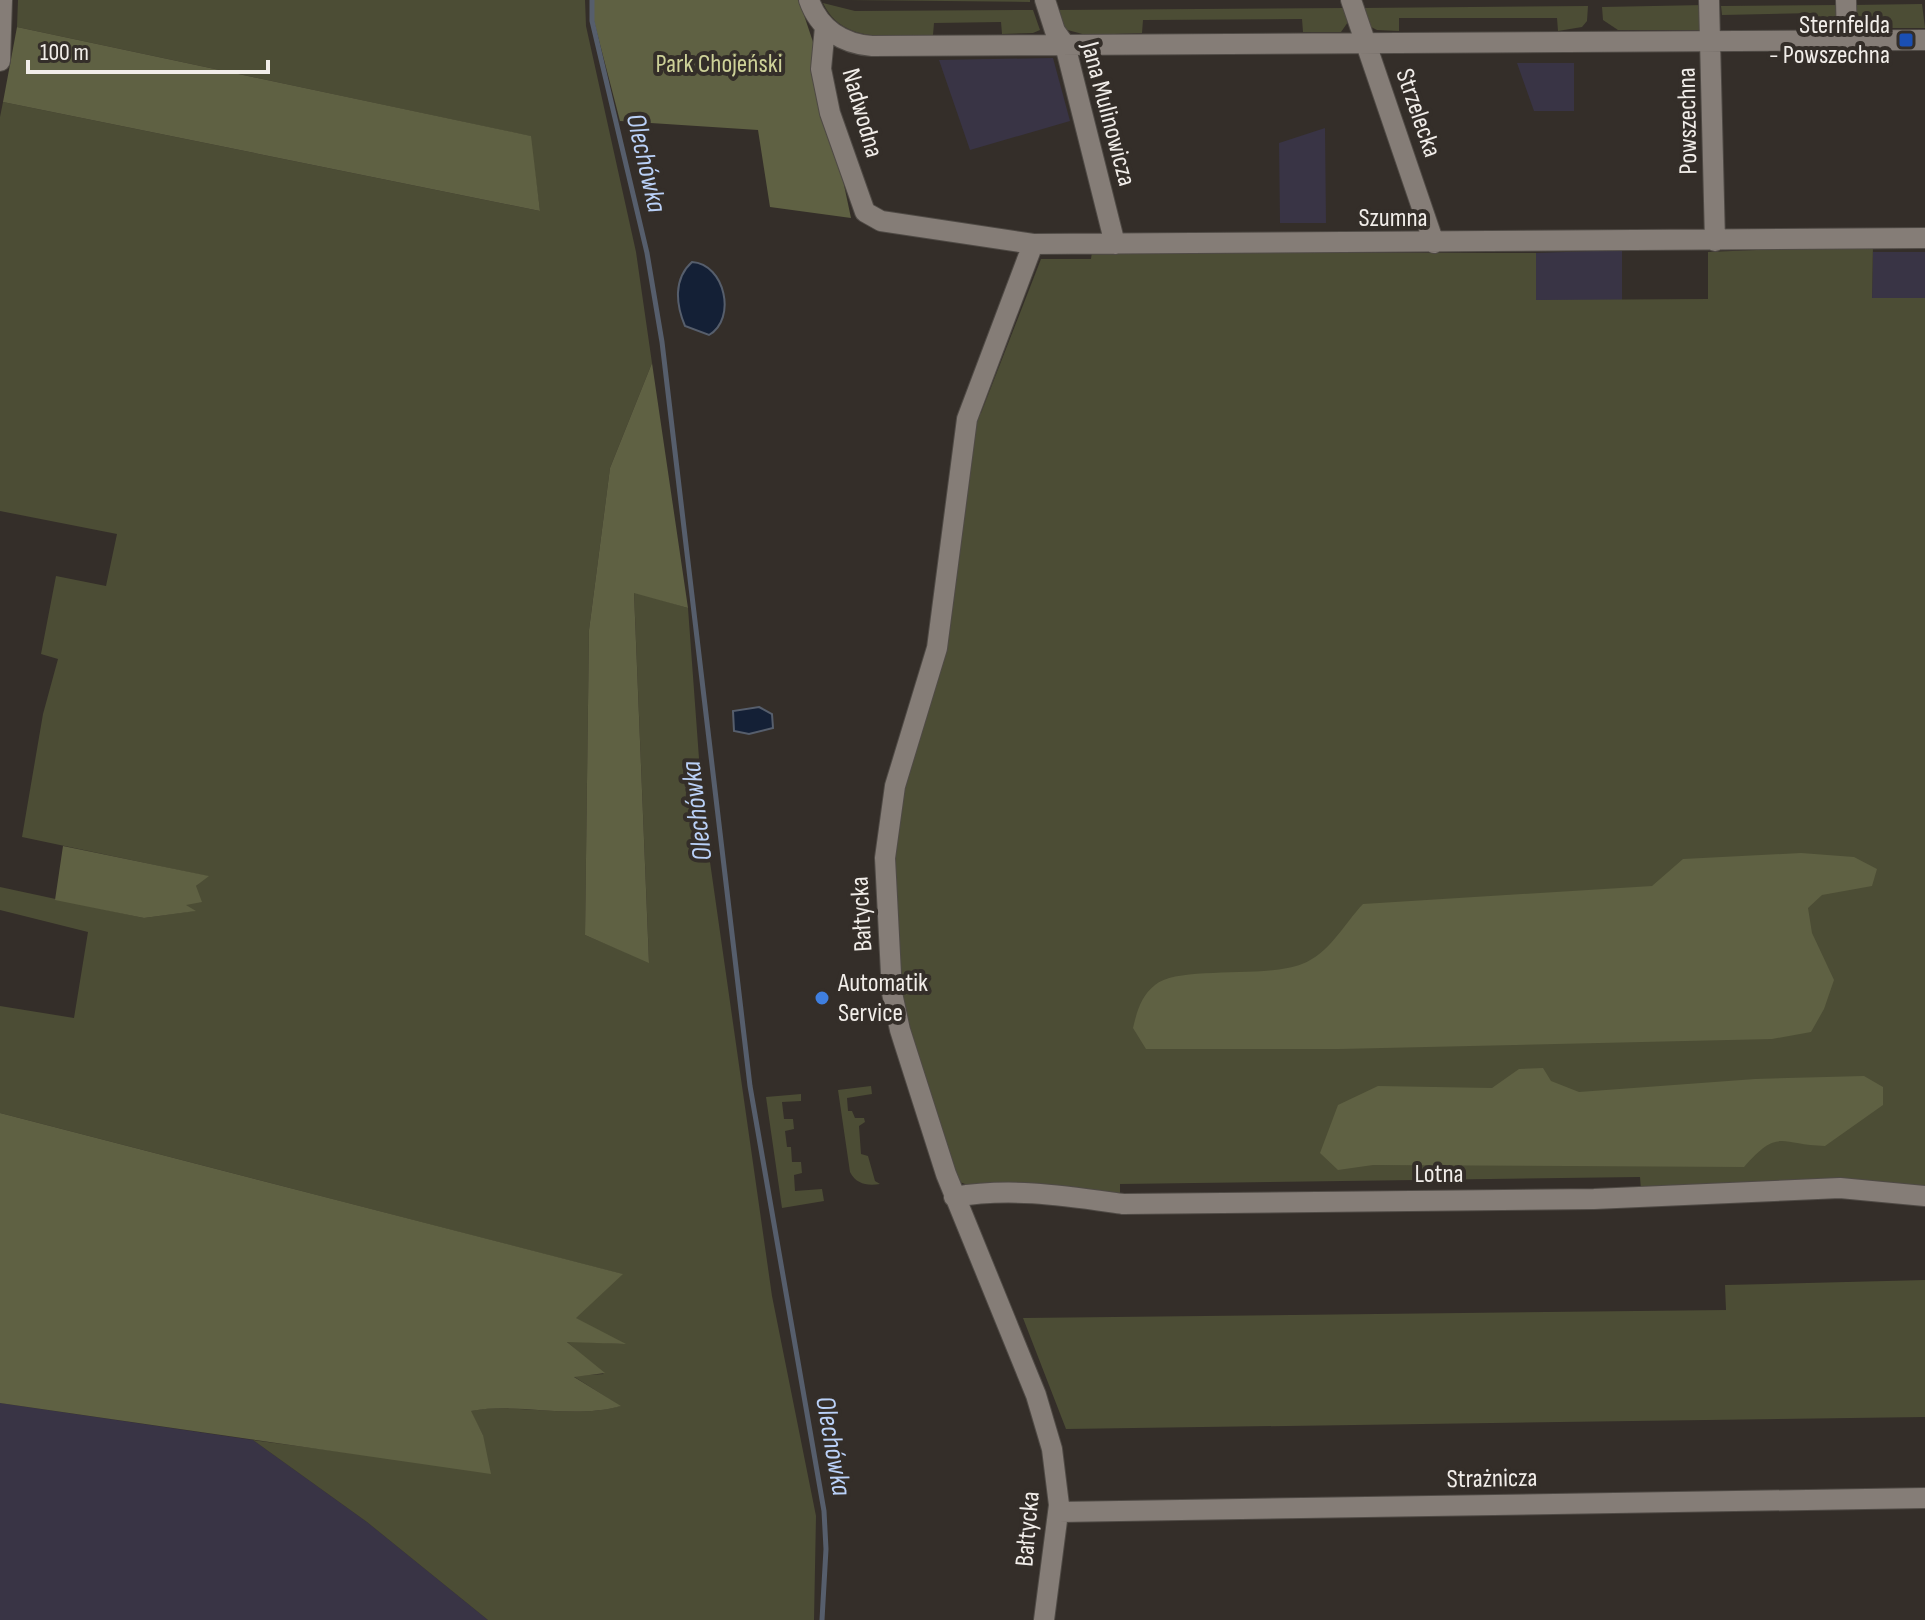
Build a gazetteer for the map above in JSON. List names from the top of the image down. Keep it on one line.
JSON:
{"streets":{"street":["Nadwodna","Strzelecka","Jana Mulinowicza","Powszechna","Szumna","Bałtycka","Lotna","Strażnicza"]},"crossings":[["Nadwodna","Szumna"],["Strzelecka","Szumna"],["Jana Mulinowicza","Szumna"],["Powszechna","Szumna"],["Szumna","Bałtycka"],["Bałtycka","Lotna"],["Bałtycka","Strażnicza"]],"water":["Olechówka"],"parks":["Park Chojeński"],"places":{"transit":["Sternfelda - Powszechna"],"other":["Automatik Service"]},"scale_bar":"100 m"}
